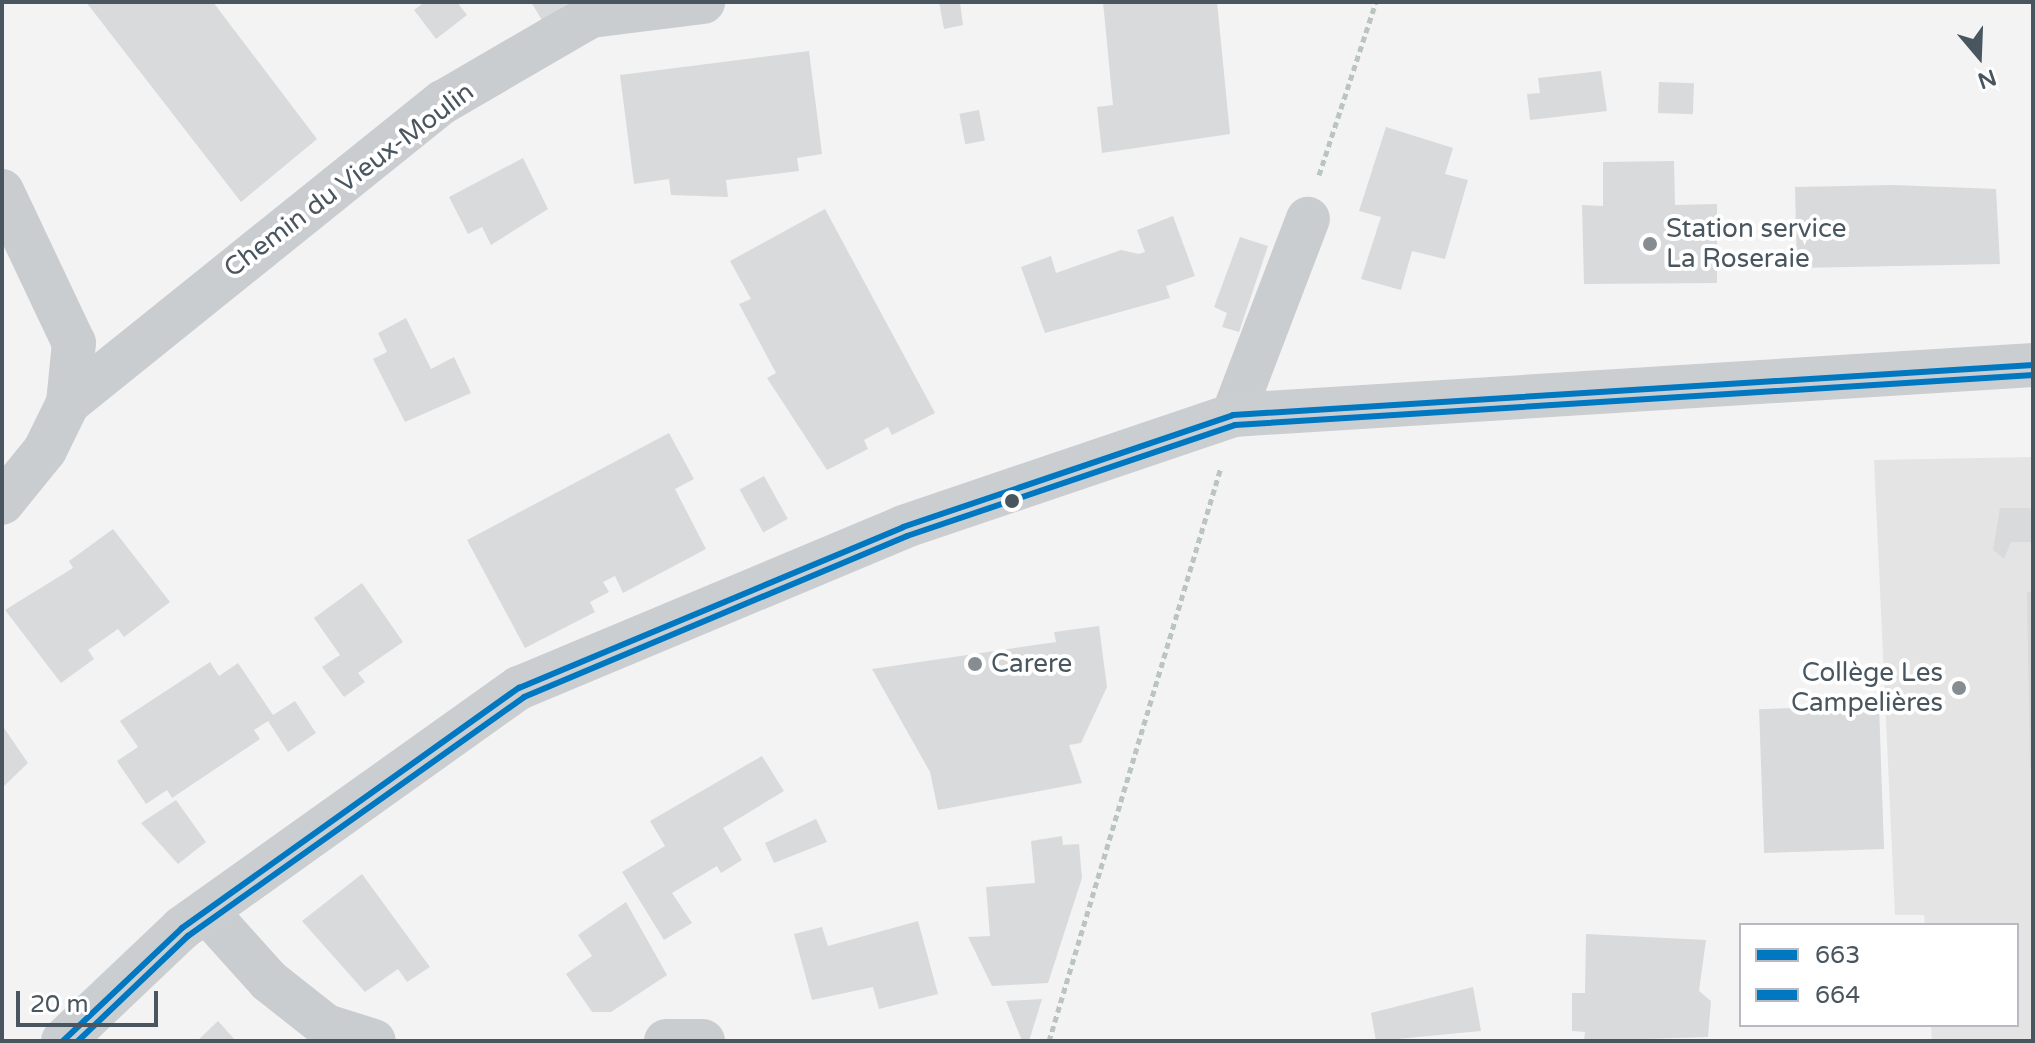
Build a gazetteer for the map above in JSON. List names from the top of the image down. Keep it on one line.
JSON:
{"streets":{"street":["Chemin du Vieux-Moulin"]},"places":["Station service La Roseraie","Carere","Collège Les Campelières"],"lines":["transit line 663","transit line 664"],"legend":["663","664"],"scale_bar":"20 m","north":"bottom"}
